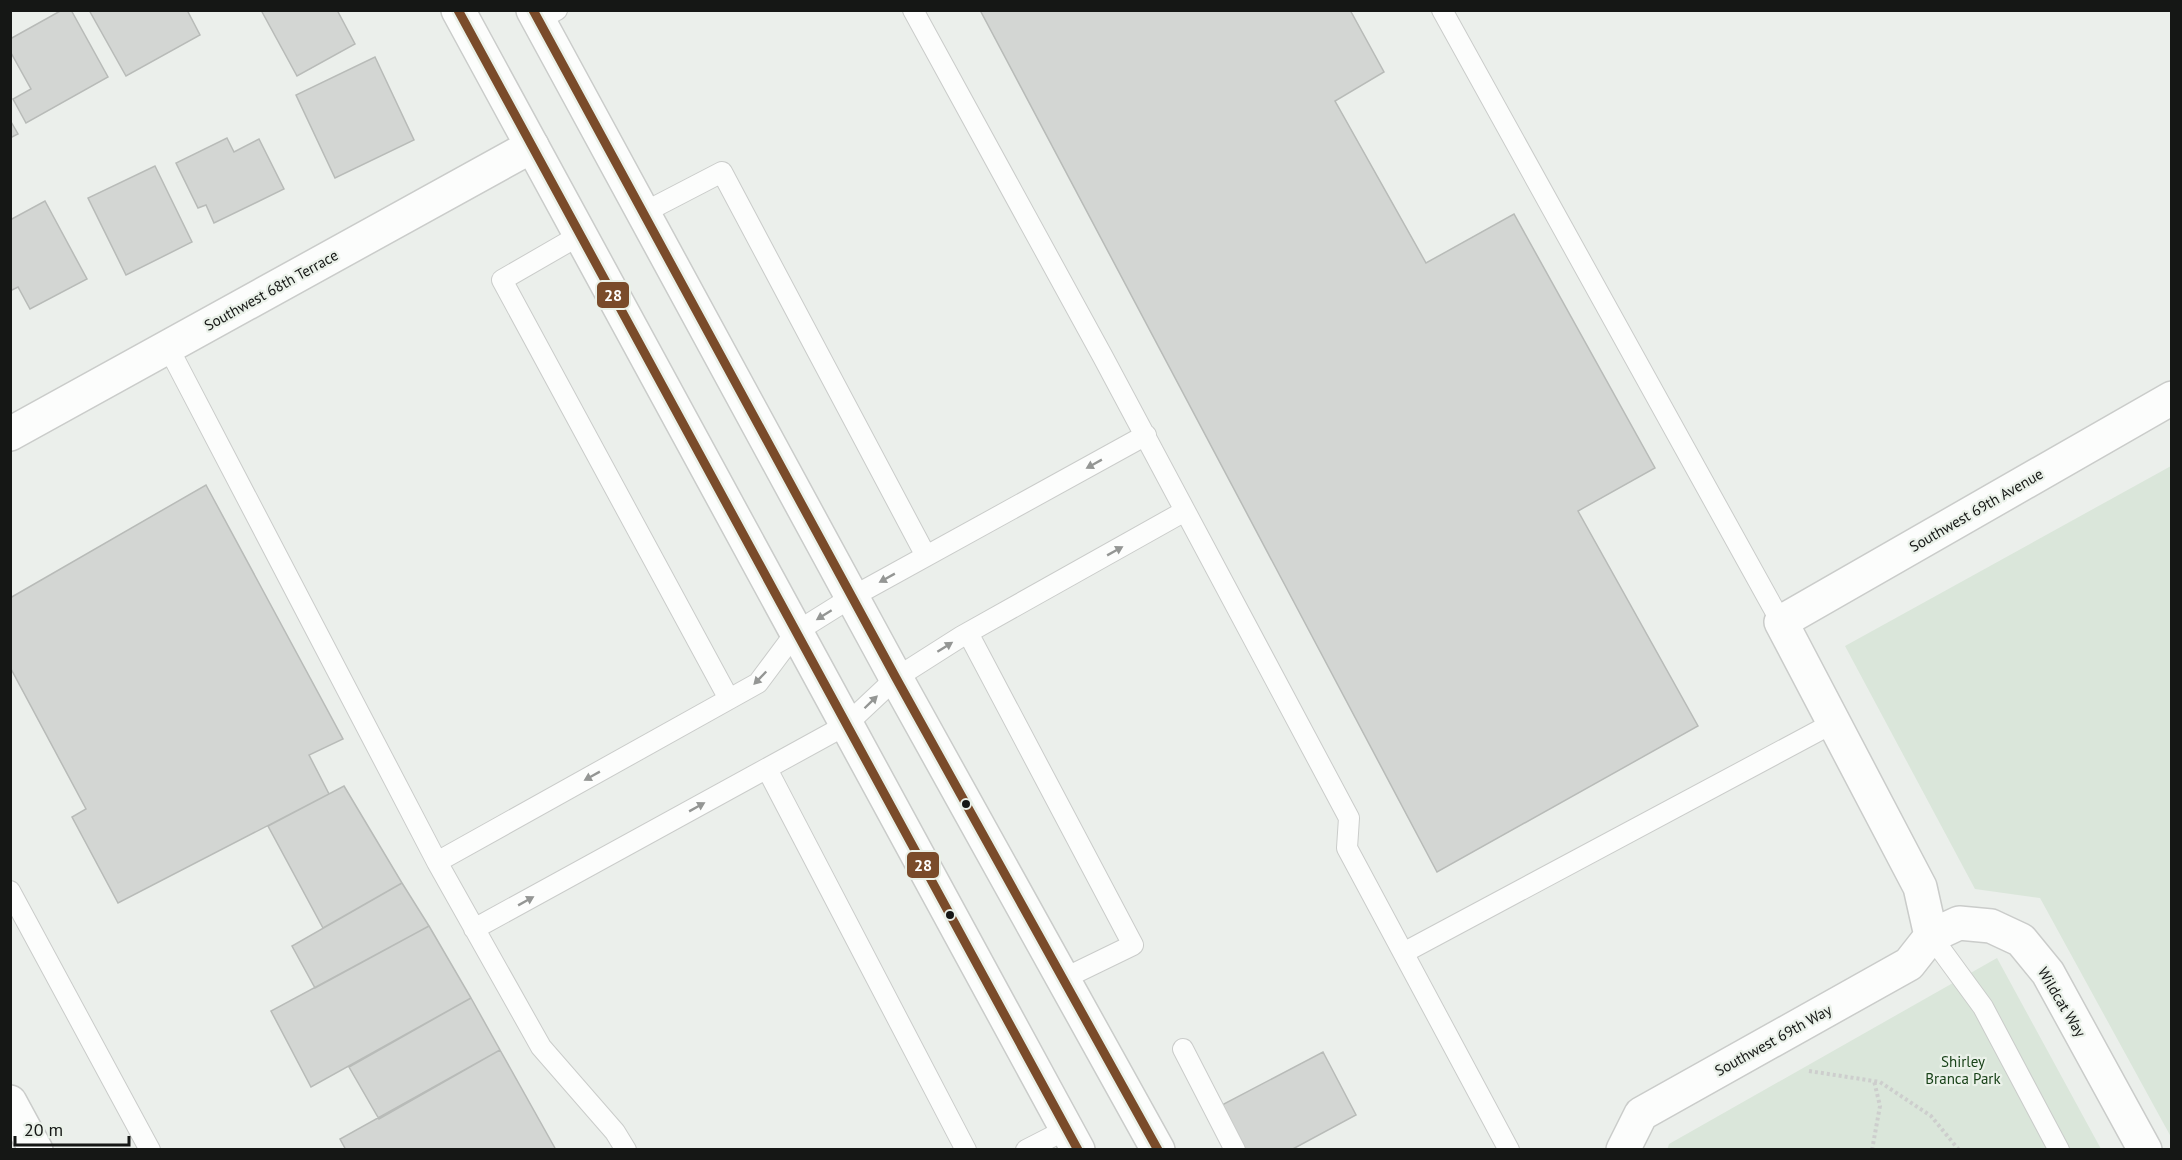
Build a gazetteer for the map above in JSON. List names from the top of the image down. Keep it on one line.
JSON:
{"streets":{"main road":["Southwest 68th Terrace","Southwest 69th Avenue","Wildcat Way","Southwest 69th Way"]},"crossings":[["Wildcat Way","Southwest 69th Way"]],"parks":["Shirley Branca Park"],"lines":["transit line 28"],"scale_bar":"20 m"}
